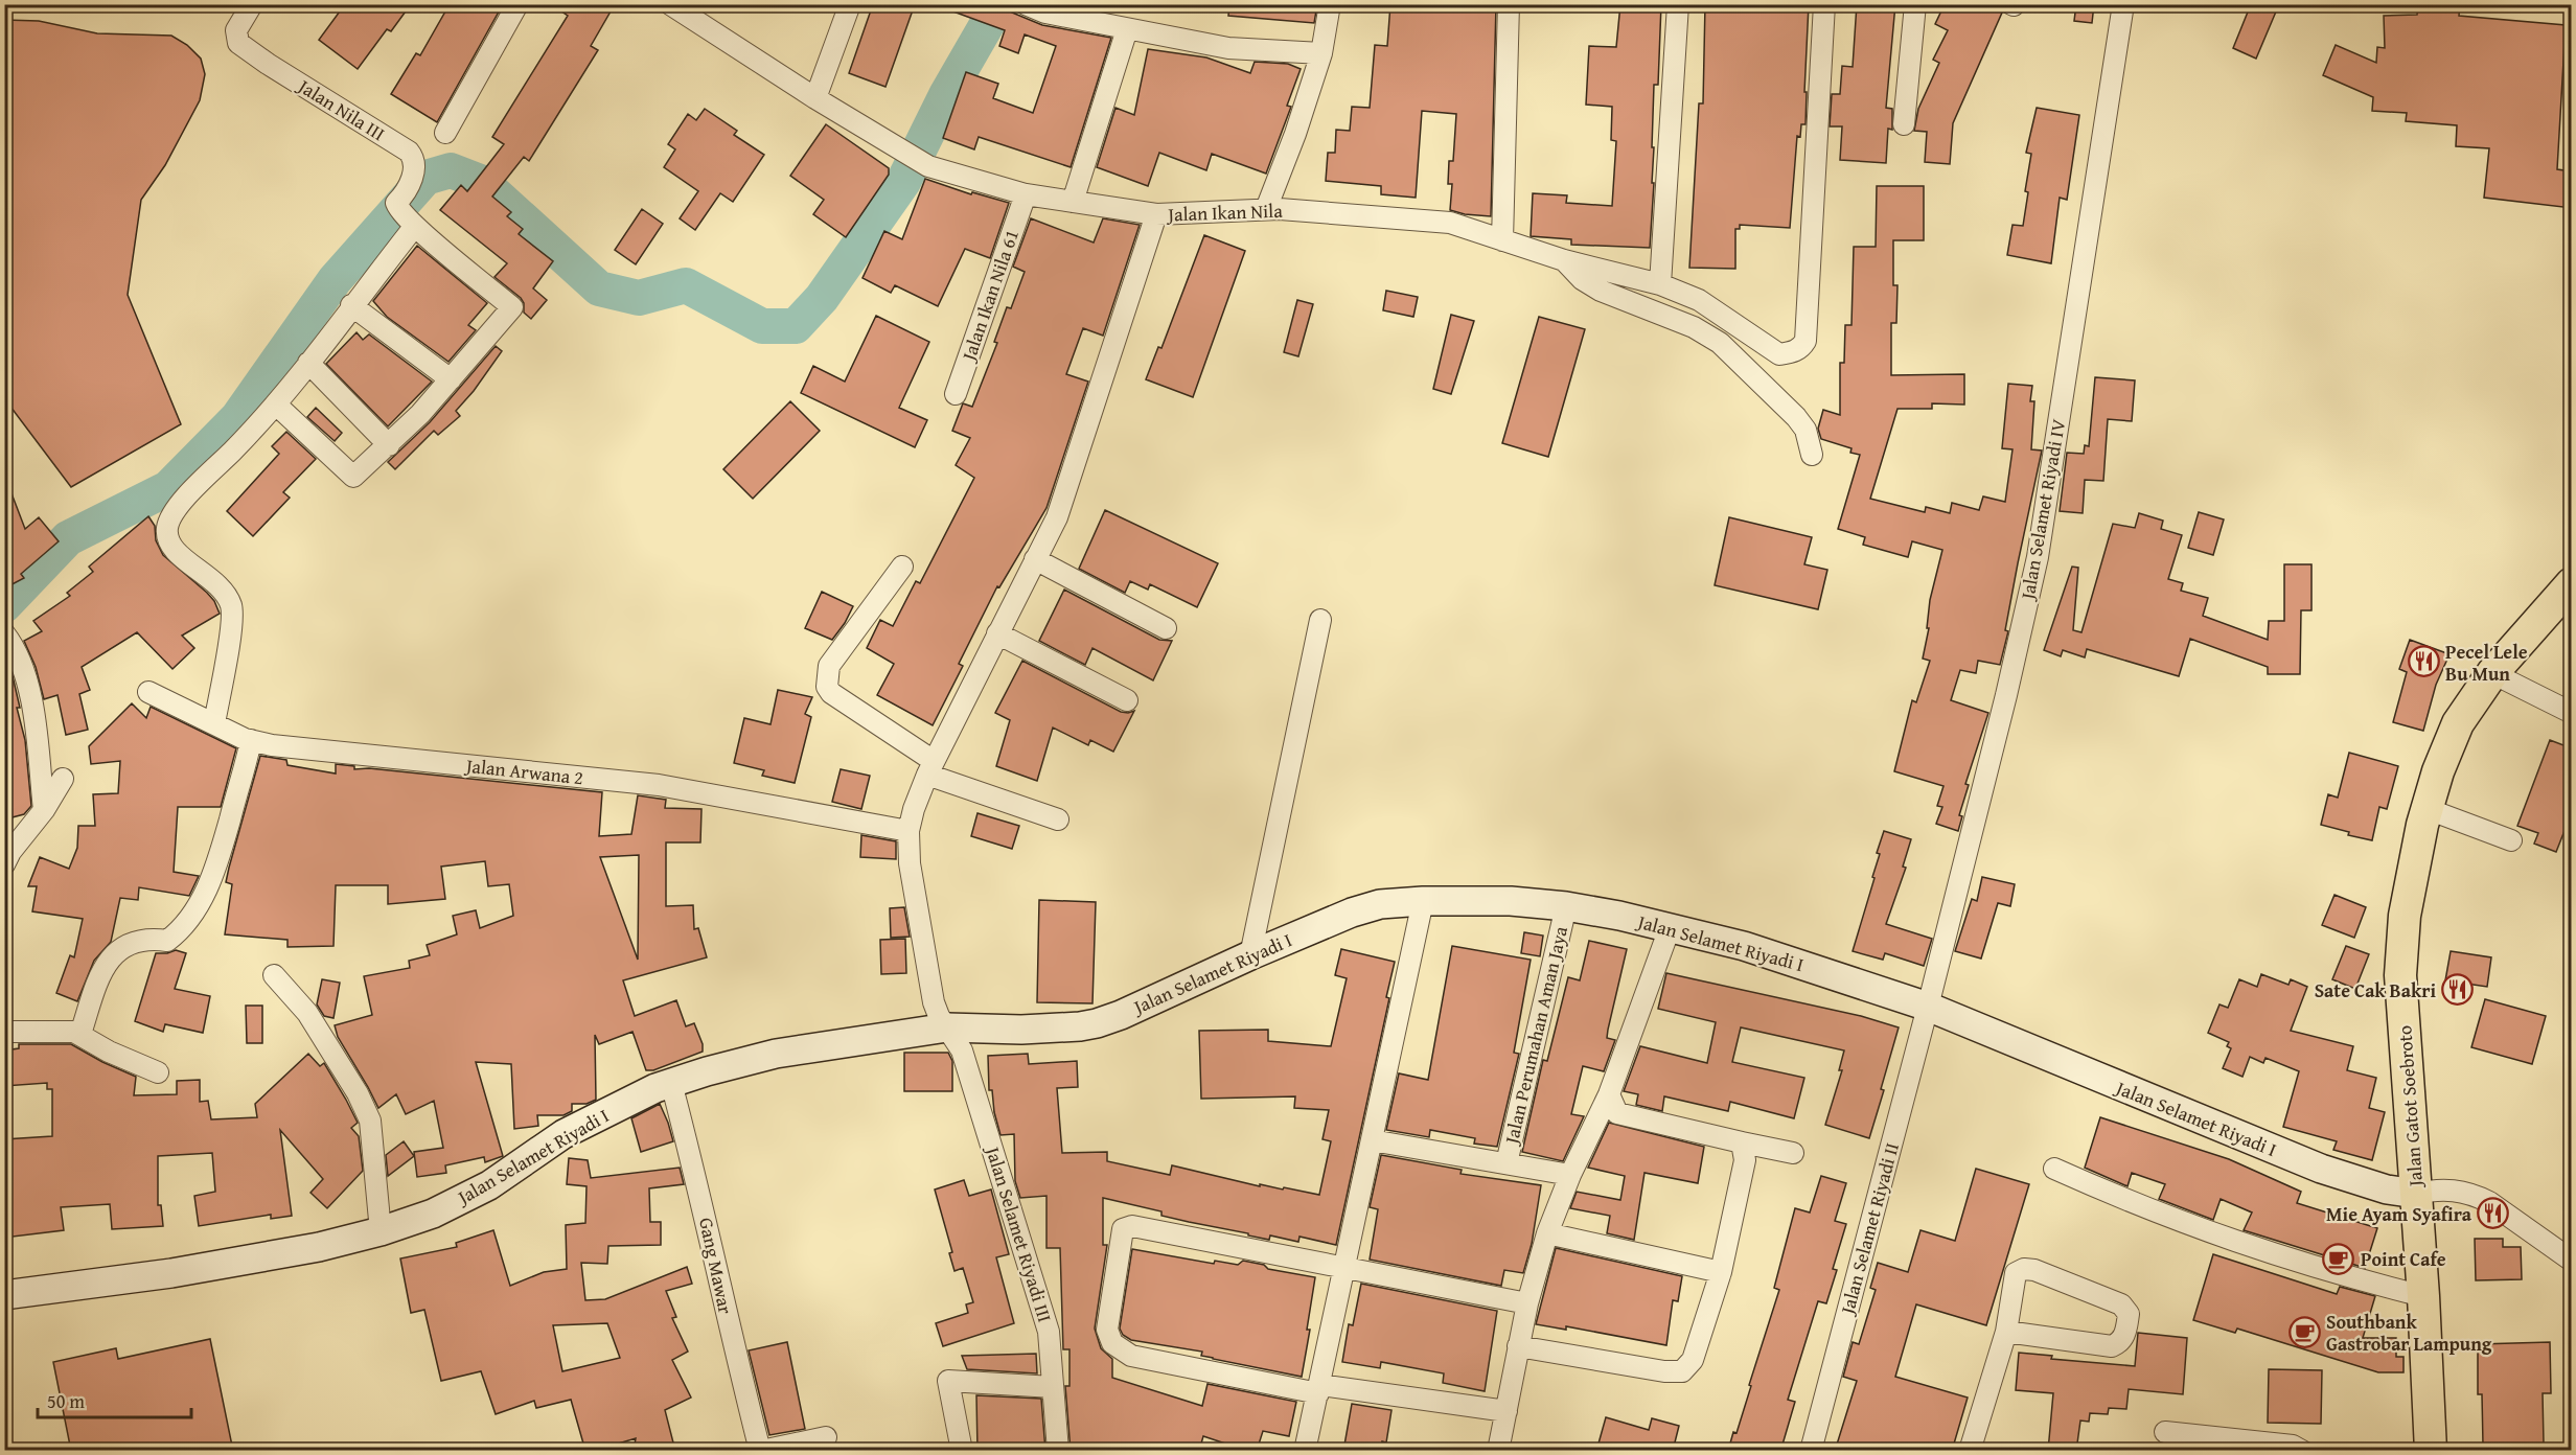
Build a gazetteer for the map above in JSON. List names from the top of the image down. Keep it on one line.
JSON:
{"streets":{"main road":["Jalan Selamet Riyadi I","Jalan Gatot Soebroto"],"street":["Jalan Nila III","Jalan Ikan Nila","Jalan Ikan Nila 61","Jalan Selamet Riyadi IV","Jalan Arwana 2","Jalan Perumahan Aman Jaya","Jalan Selamet Riyadi II","Jalan Selamet Riyadi III","Gang Mawar"]},"crossings":[["Jalan Ikan Nila","Jalan Ikan Nila 61"],["Jalan Ikan Nila","Jalan Selamet Riyadi III"],["Jalan Selamet Riyadi IV","Jalan Selamet Riyadi I"],["Jalan Selamet Riyadi IV","Jalan Selamet Riyadi II"],["Jalan Arwana 2","Jalan Selamet Riyadi III"],["Jalan Selamet Riyadi I","Jalan Perumahan Aman Jaya"],["Jalan Selamet Riyadi I","Jalan Gatot Soebroto"],["Jalan Selamet Riyadi I","Jalan Selamet Riyadi II"],["Jalan Selamet Riyadi I","Jalan Selamet Riyadi III"],["Jalan Selamet Riyadi I","Gang Mawar"]],"places":{"restaurant":["Pecel Lele Bu Mun","Sate Cak Bakri","Mie Ayam Syafira"],"cafe":["Point Cafe","Southbank Gastrobar Lampung"]},"scale_bar":"50 m"}
